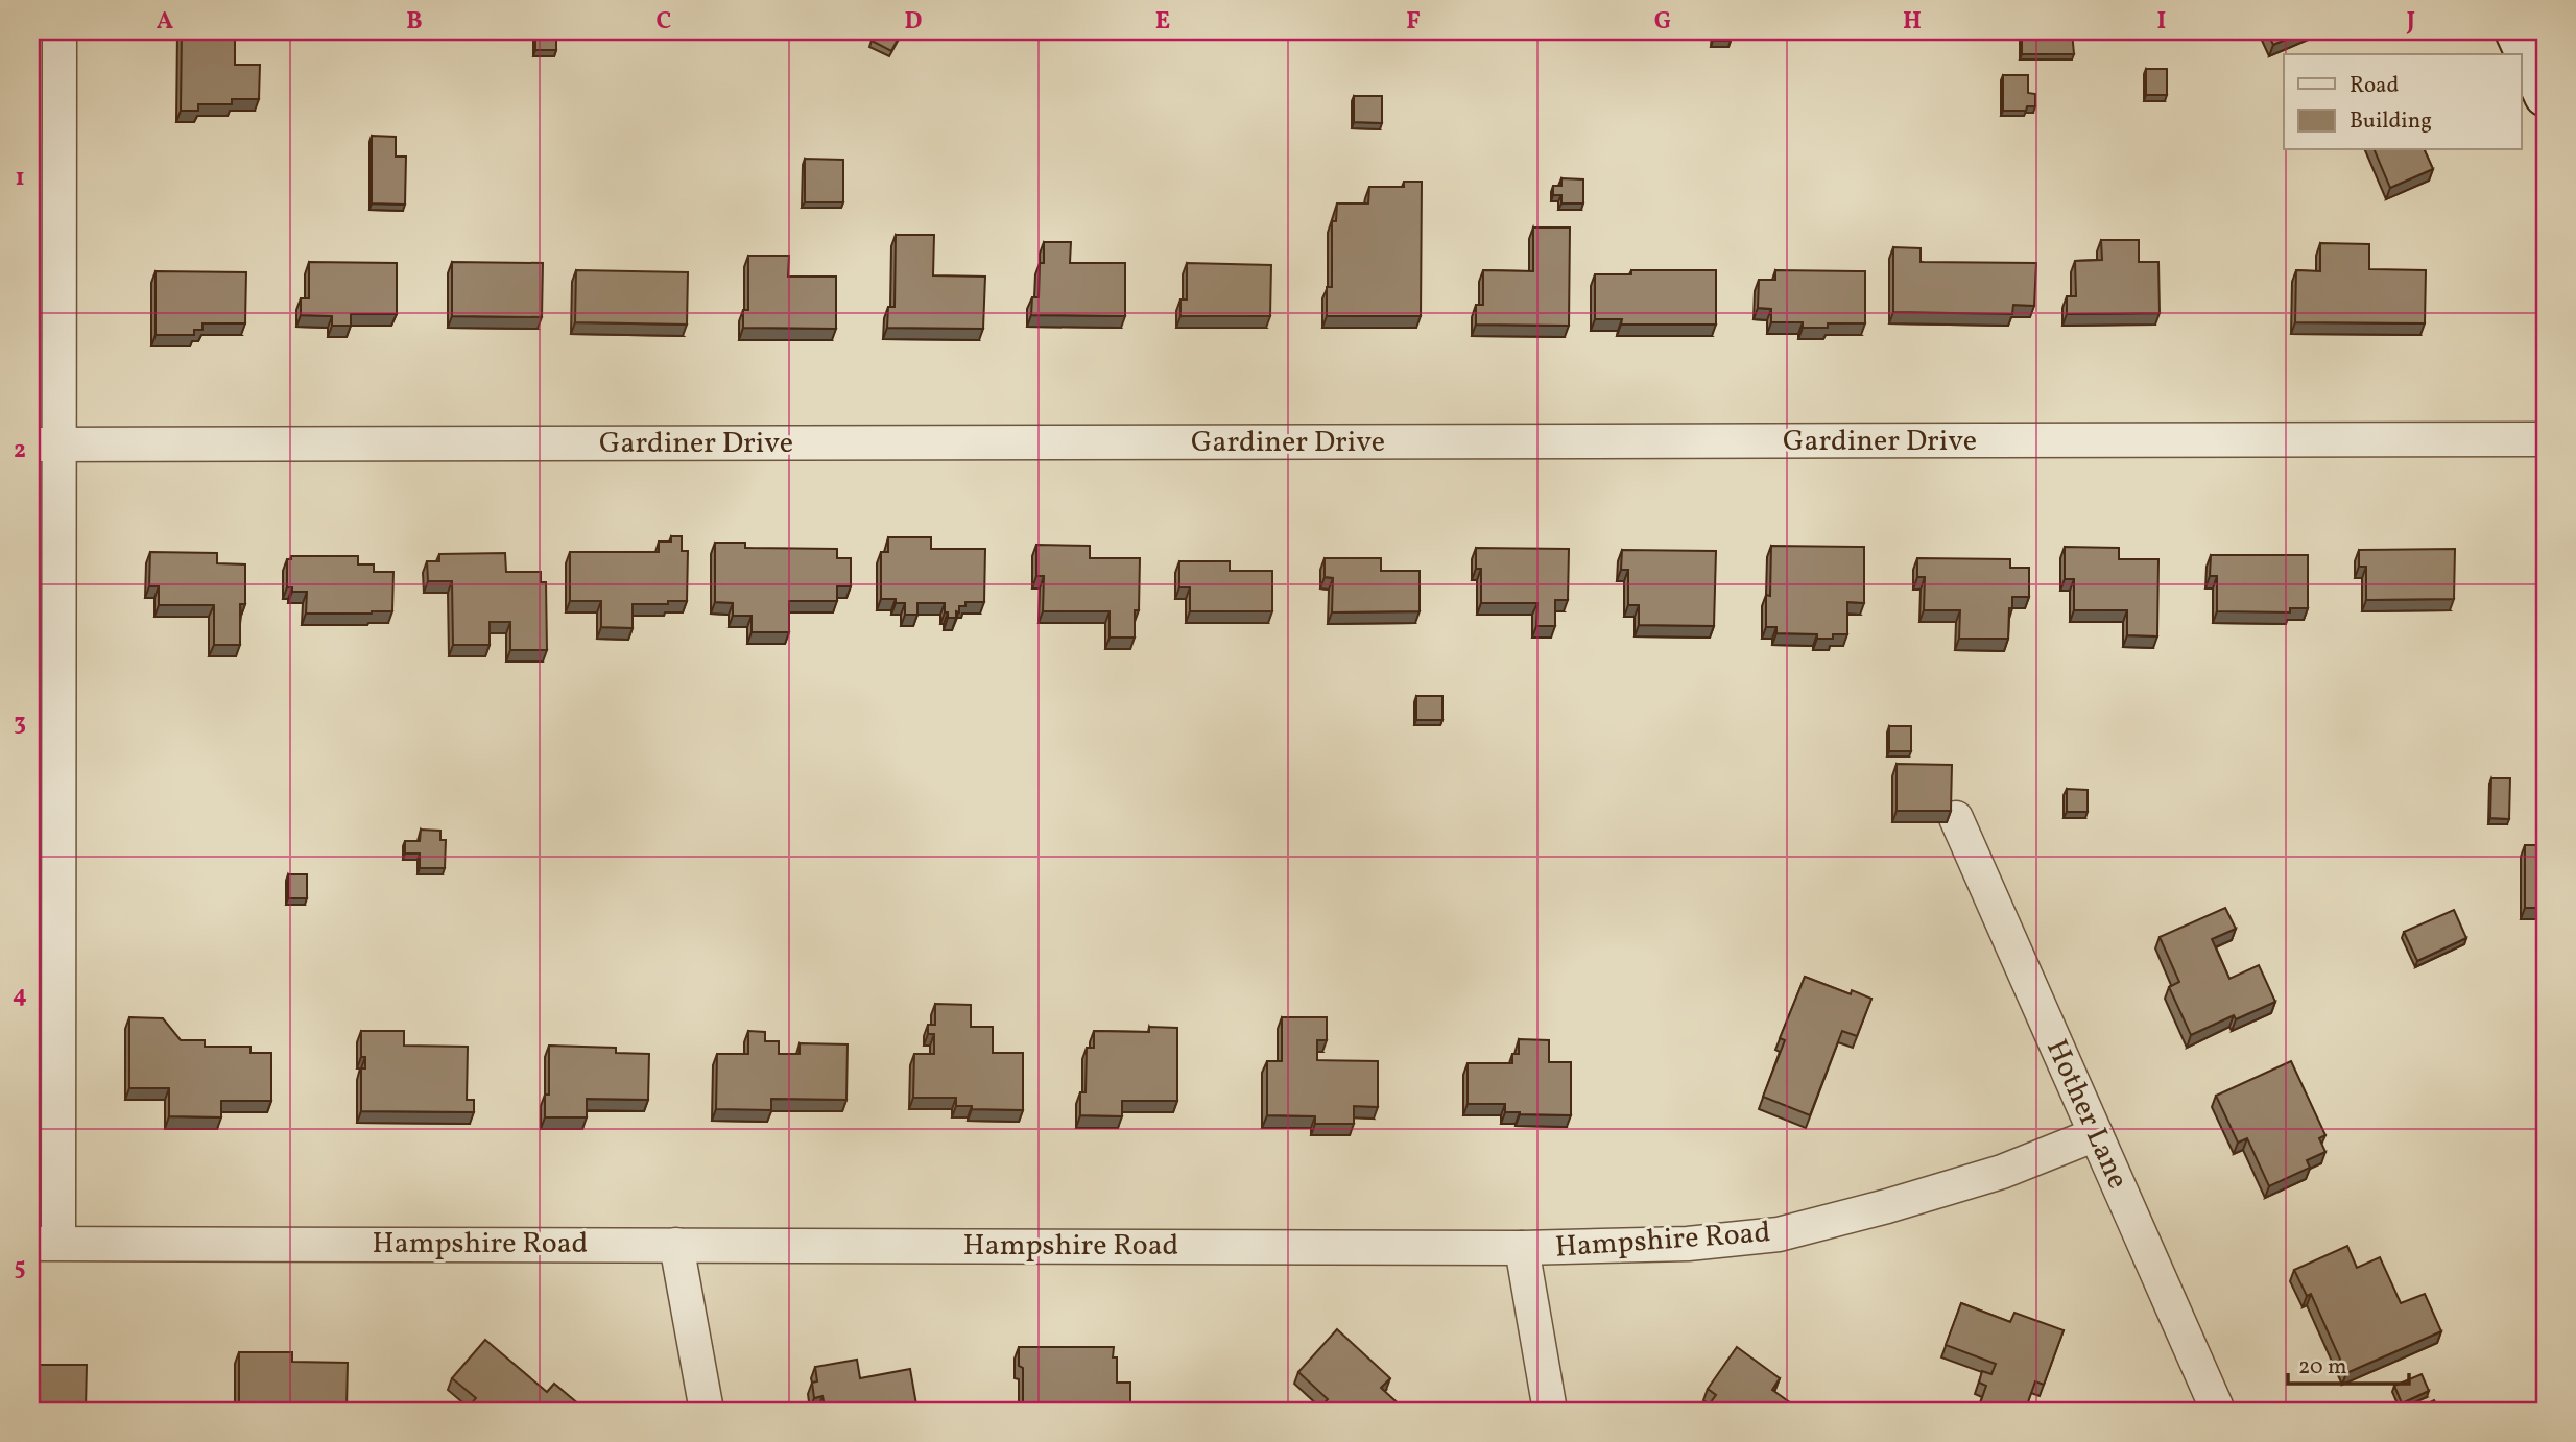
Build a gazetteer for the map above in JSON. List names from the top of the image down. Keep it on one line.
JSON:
{"streets":{"street":["Gardiner Drive","Hother Lane","Hampshire Road"]},"crossings":[["Hother Lane","Hampshire Road"]],"legend":["Road","Building"],"scale_bar":"20 m","grid":{"columns":["A","B","C","D","E","F","G","H","I","J"],"rows":["1","2","3","4","5"]}}
